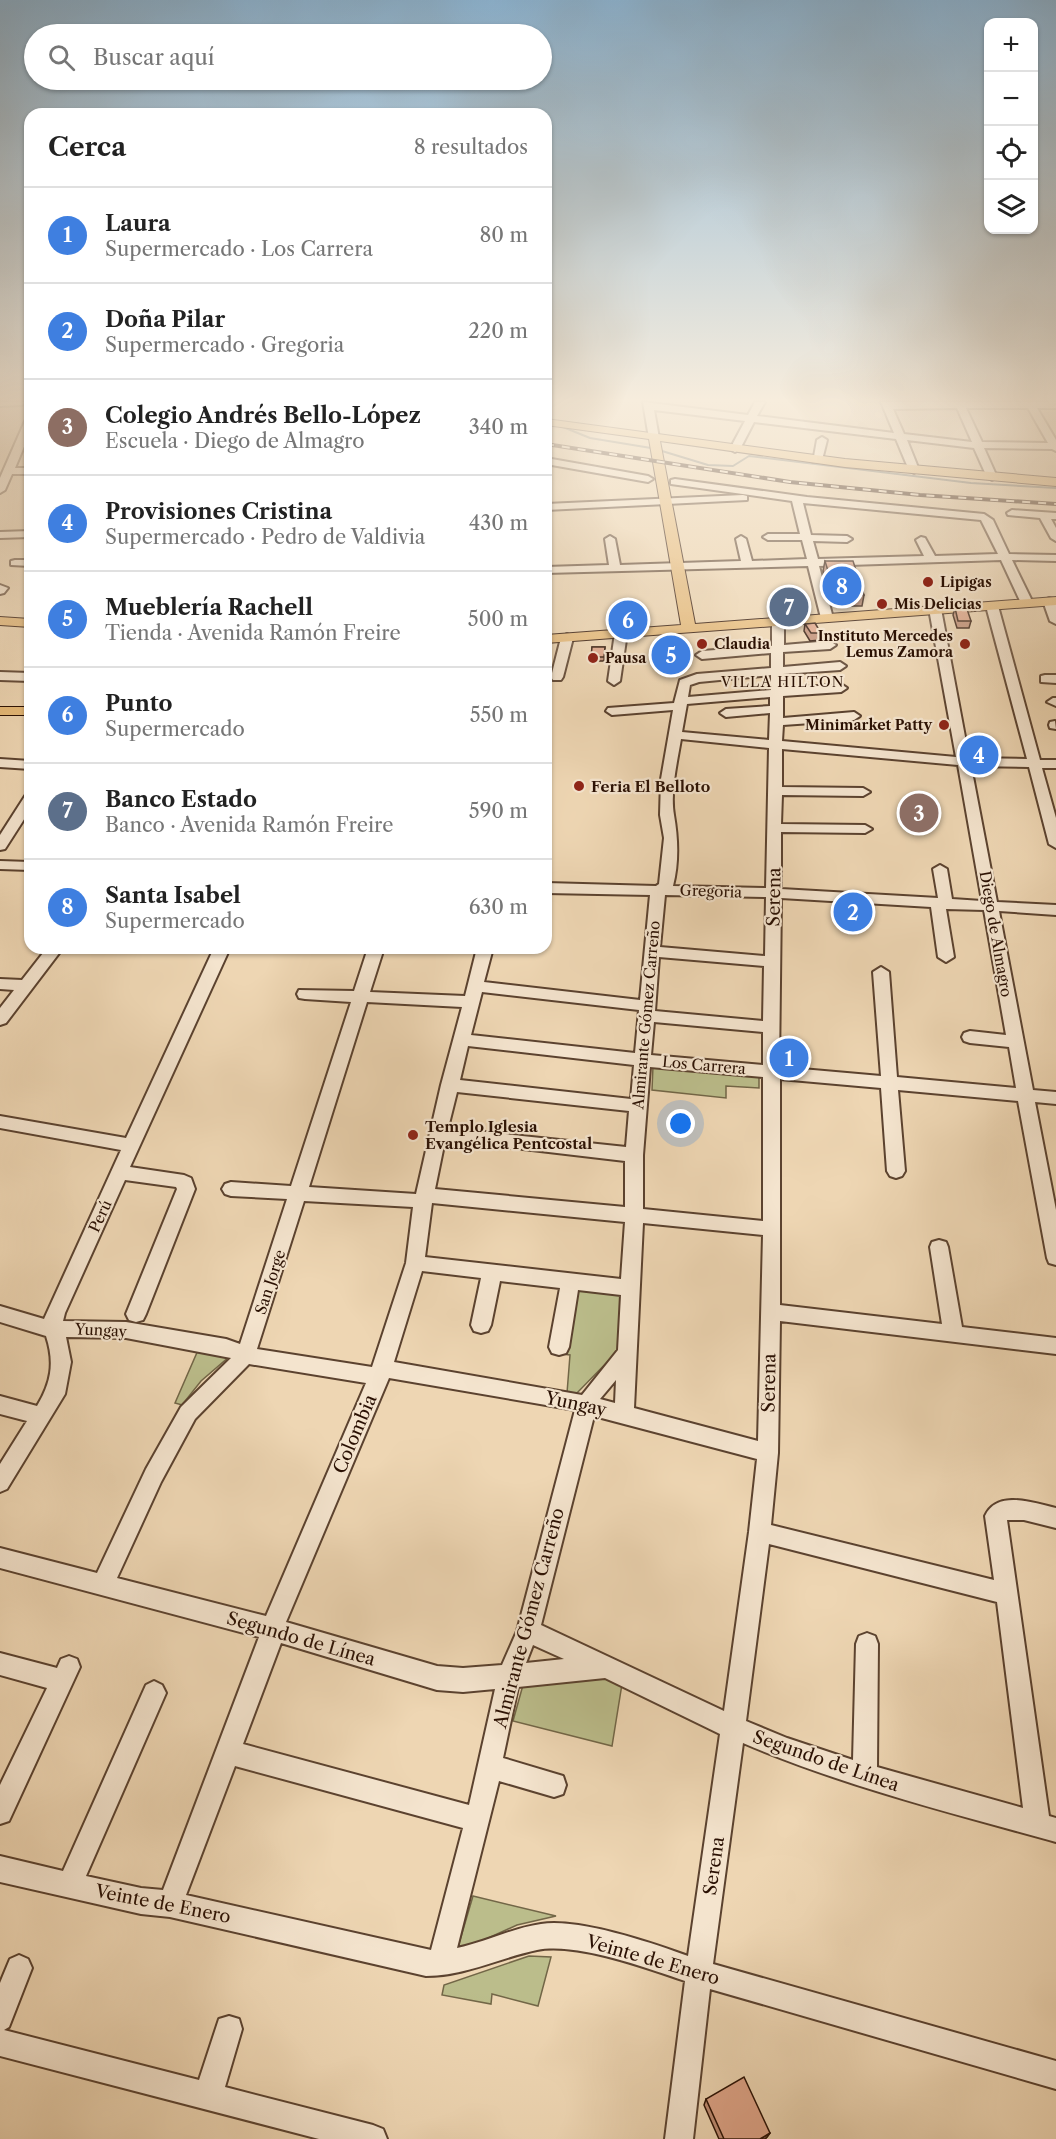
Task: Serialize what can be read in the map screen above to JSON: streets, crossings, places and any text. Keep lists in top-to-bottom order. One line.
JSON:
{"streets":{"street":["Gregoria","Serena","Diego de Almagro","Almirante Gómez Carreño","Los Carrera","Perú","San Jorge","Yungay","Colombia","Segundo de Línea","Veinte de Enero"]},"crossings":[["Gregoria","Serena"],["Gregoria","Diego de Almagro"],["Gregoria","Almirante Gómez Carreño"],["Serena","Almirante Gómez Carreño"],["Serena","Los Carrera"],["Serena","Yungay"],["Serena","Segundo de Línea"],["Serena","Veinte de Enero"],["Diego de Almagro","Los Carrera"],["Almirante Gómez Carreño","Los Carrera"],["Almirante Gómez Carreño","Yungay"],["Almirante Gómez Carreño","Segundo de Línea"],["Almirante Gómez Carreño","Veinte de Enero"],["Los Carrera","Colombia"],["Perú","Yungay"],["San Jorge","Yungay"],["San Jorge","Segundo de Línea"],["Yungay","Colombia"],["Colombia","Segundo de Línea"],["Colombia","Veinte de Enero"]],"districts":["VILLA HILTON"],"places":["Lipigas","Mis Delicias","Claudia","Instituto Mercedes Lemus Zamora","Pausa","Minimarket Patty","Feria El Belloto","Templo Iglesia Evangélica Pentcostal"],"page":{"map_buttons":["+","−"],"search":"Buscar aquí","heading":["Cerca","8 resultados"],"list":[{"mark":"1","name":"Laura","note":"Supermercado · Los Carrera","value":"80 m"},{"mark":"2","name":"Doña Pilar","note":"Supermercado · Gregoria","value":"220 m"},{"mark":"3","name":"Colegio Andrés Bello-López","note":"Escuela · Diego de Almagro","value":"340 m"},{"mark":"4","name":"Provisiones Cristina","note":"Supermercado · Pedro de Valdivia","value":"430 m"},{"mark":"5","name":"Mueblería Rachell","note":"Tienda · Avenida Ramón Freire","value":"500 m"},{"mark":"6","name":"Punto","note":"Supermercado","value":"550 m"},{"mark":"7","name":"Banco Estado","note":"Banco · Avenida Ramón Freire","value":"590 m"},{"mark":"8","name":"Santa Isabel","note":"Supermercado","value":"630 m"}],"pins":["8","7","6","5","4","3","2","1"]}}
